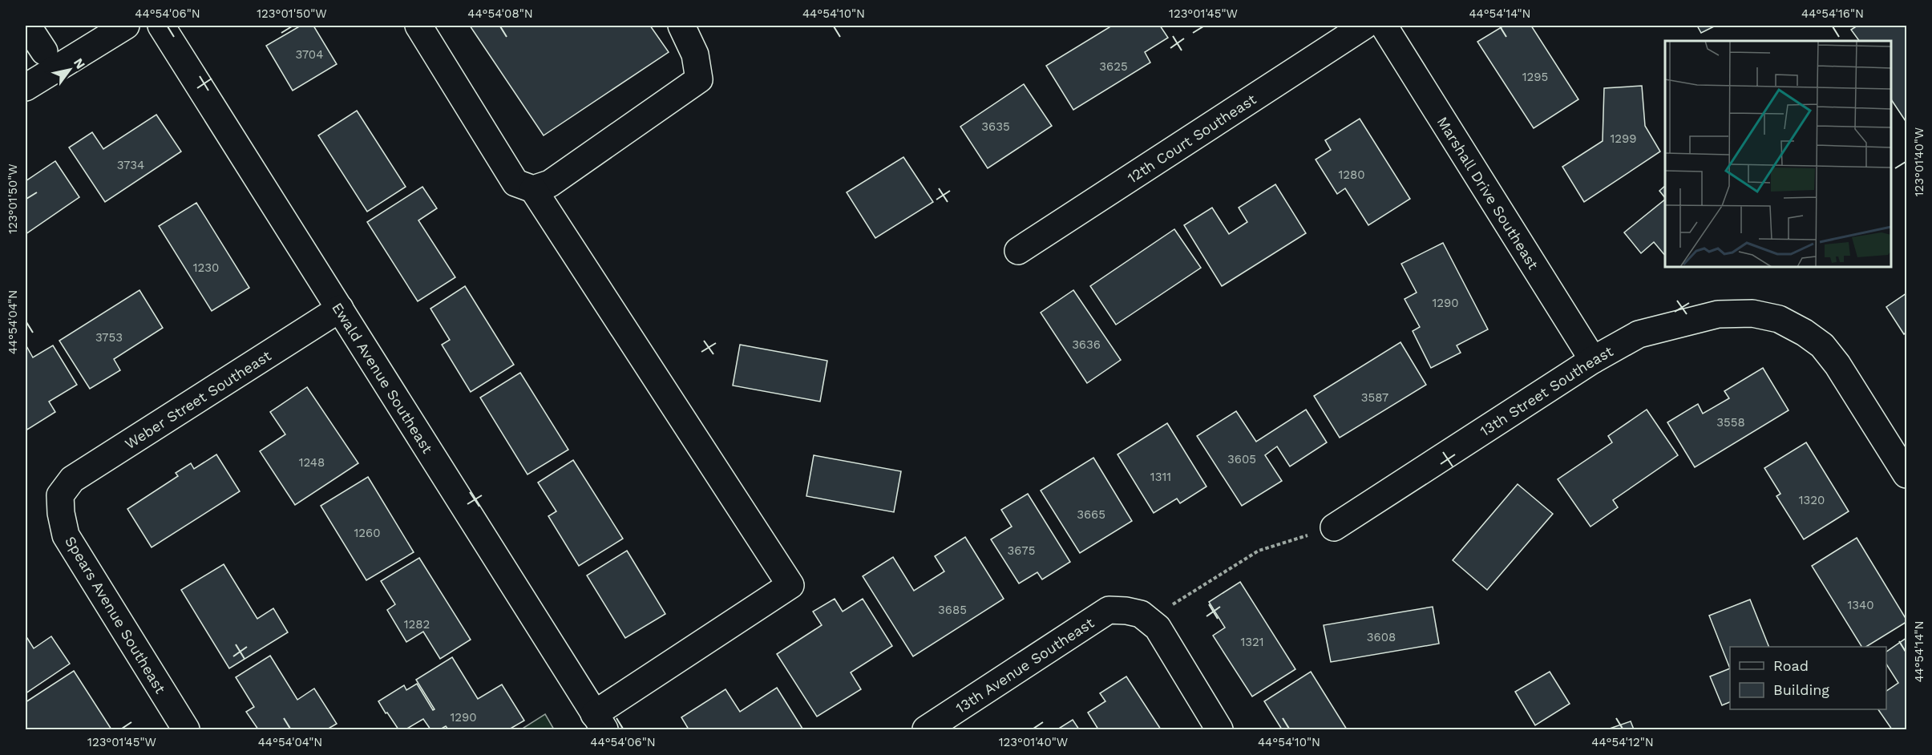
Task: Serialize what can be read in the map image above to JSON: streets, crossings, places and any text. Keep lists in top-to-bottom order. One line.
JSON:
{"streets":{"street":["12th Court Southeast","Marshall Drive Southeast","Ewald Avenue Southeast","13th Street Southeast","Weber Street Southeast","Spears Avenue Southeast","13th Avenue Southeast"]},"crossings":[["Marshall Drive Southeast","13th Street Southeast"],["Ewald Avenue Southeast","Weber Street Southeast"],["Weber Street Southeast","Spears Avenue Southeast"]],"house_numbers":["3704","3625","1295","3635","1299","3734","1280","1230","1290","3753","3636","3587","3558","3605","1248","1311","1320","3665","1260","3675","1340","3685","1282","3608","1321","1290"],"legend":["Road","Building"],"north":"top right","coordinates":["44°54'06\"N","123°01'50\"W","44°54'08\"N","44°54'10\"N","123°01'45\"W","44°54'14\"N","44°54'16\"N","123°01'40\"W","44°54'04\"N","44°54'12\"N"]}
